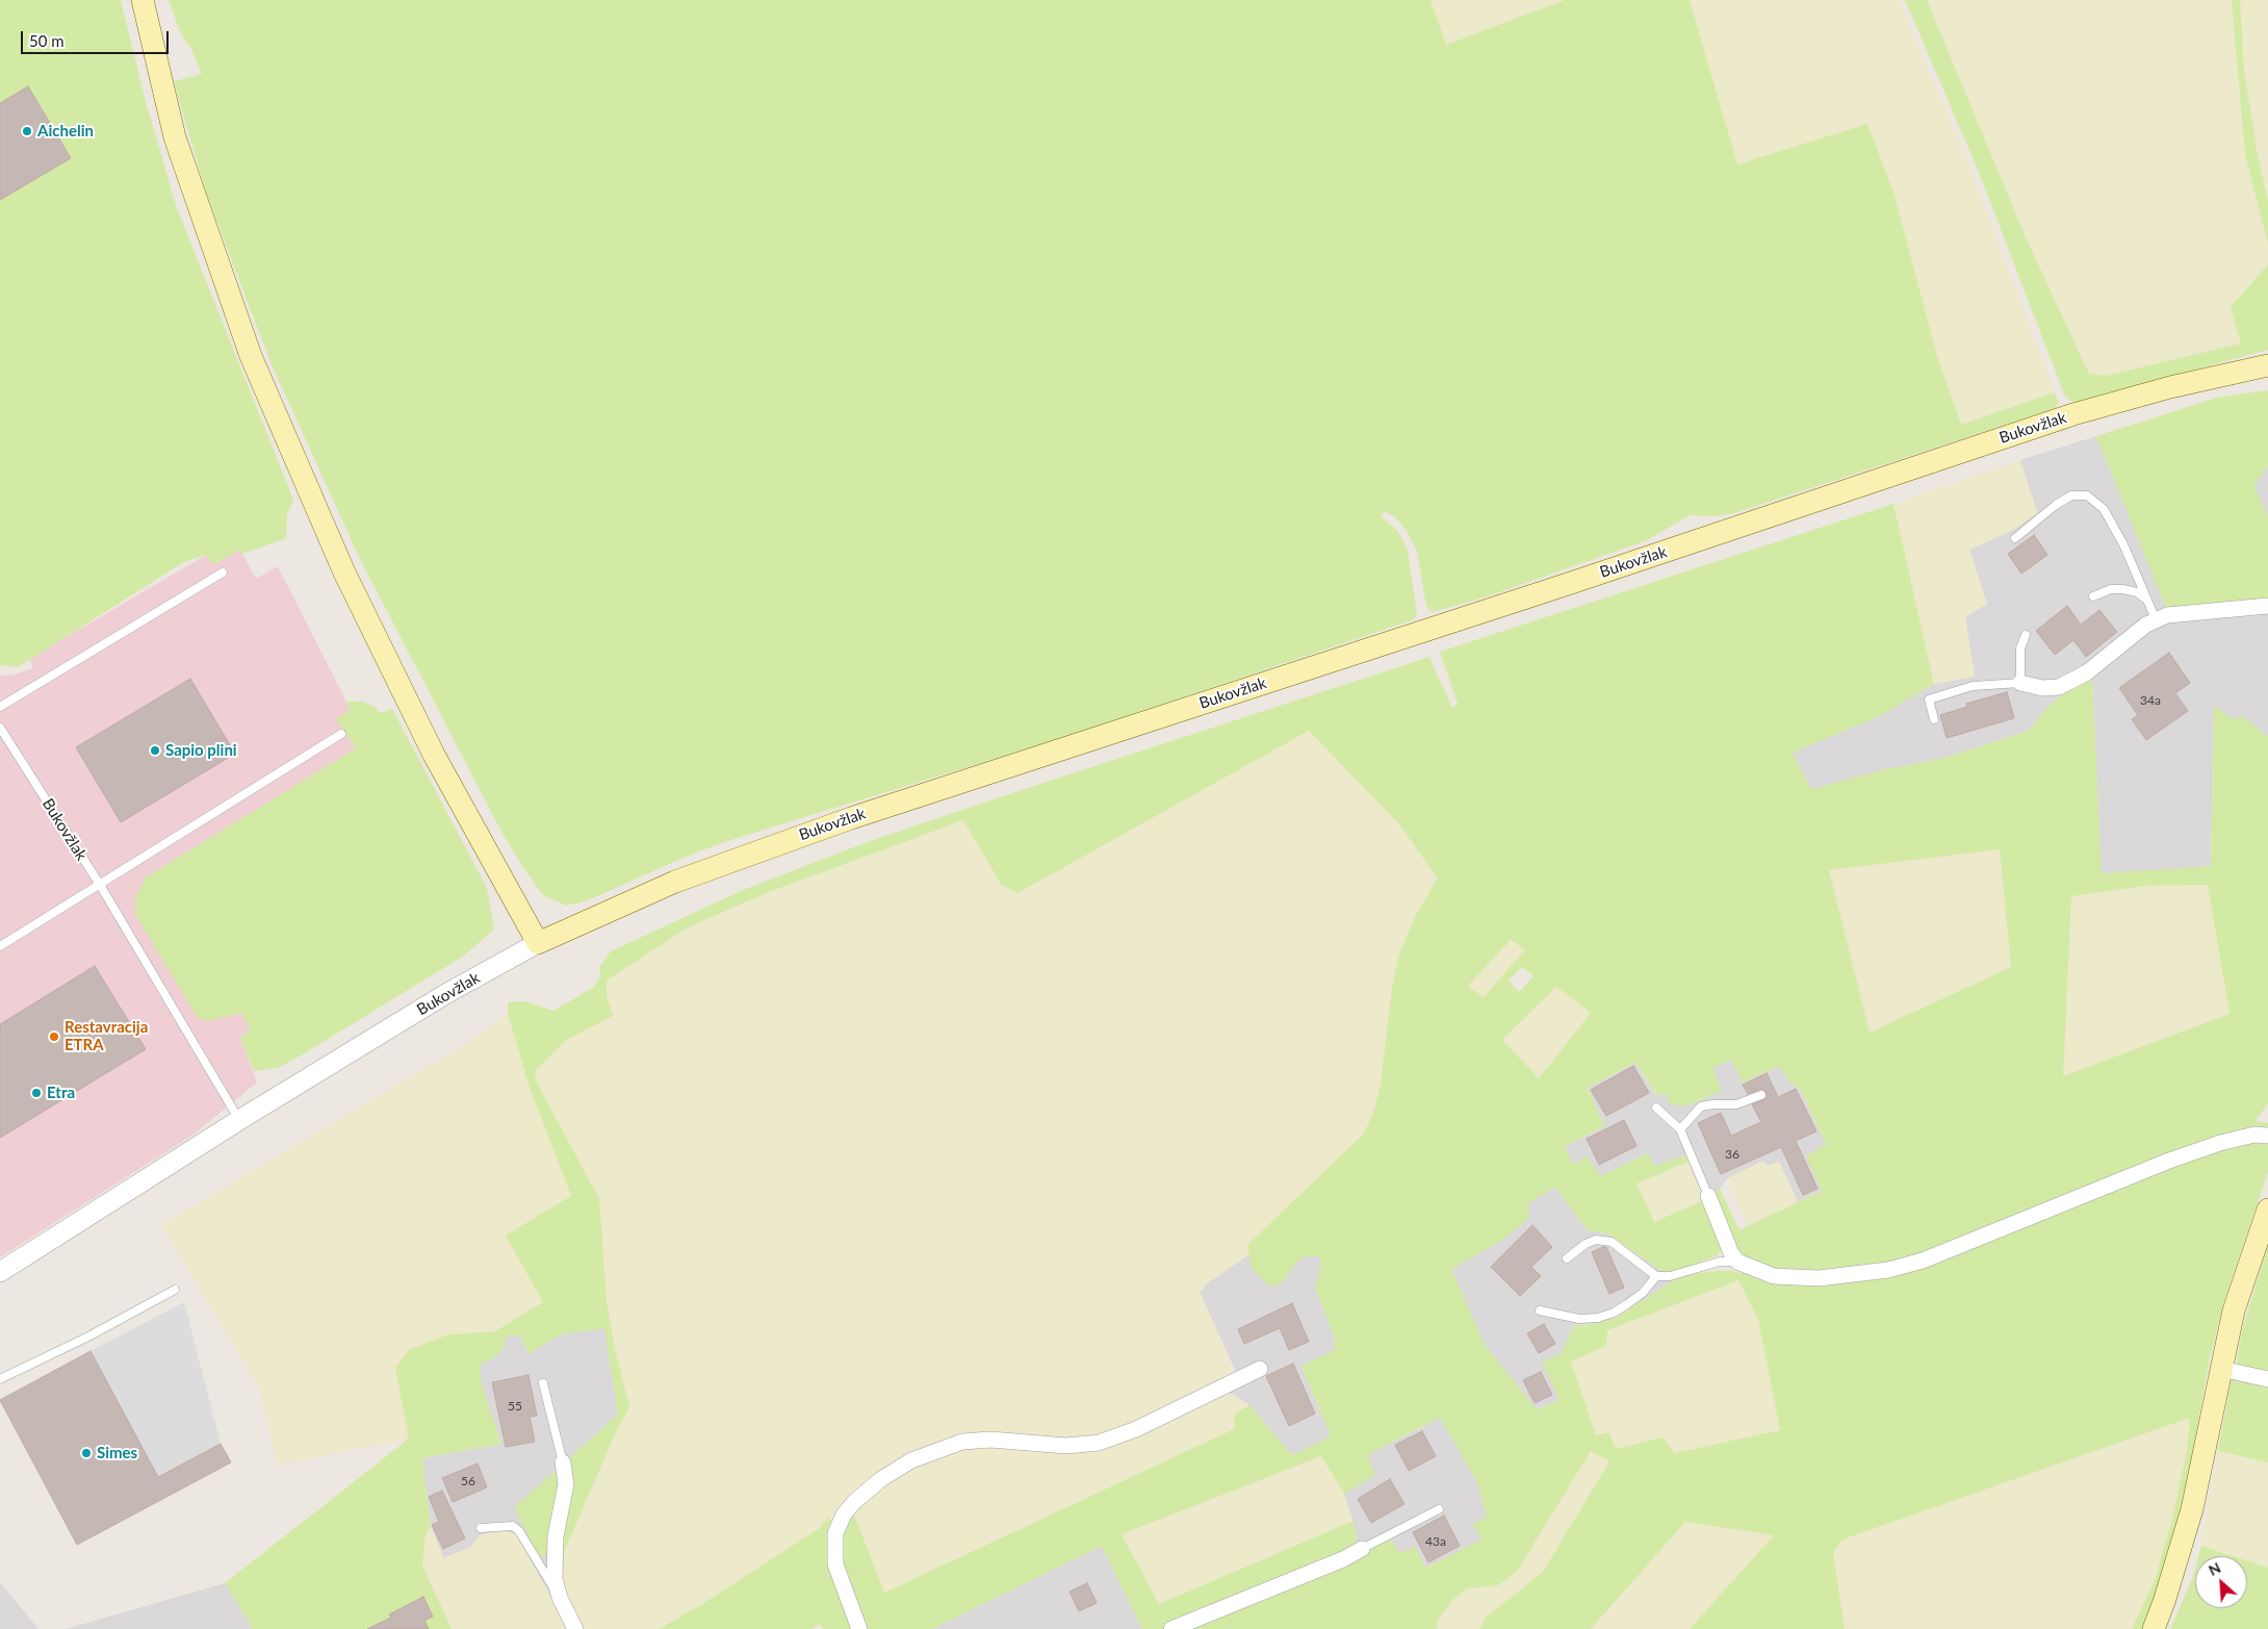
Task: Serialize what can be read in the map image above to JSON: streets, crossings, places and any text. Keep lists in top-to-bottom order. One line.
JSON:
{"streets":{"main road":["Bukovžlak"]},"places":["Aichelin","Sapio plini","Restavracija ETRA","Etra","Simes"],"house_numbers":["34a","36","55","56","43a"],"scale_bar":"50 m","north":"top left"}
